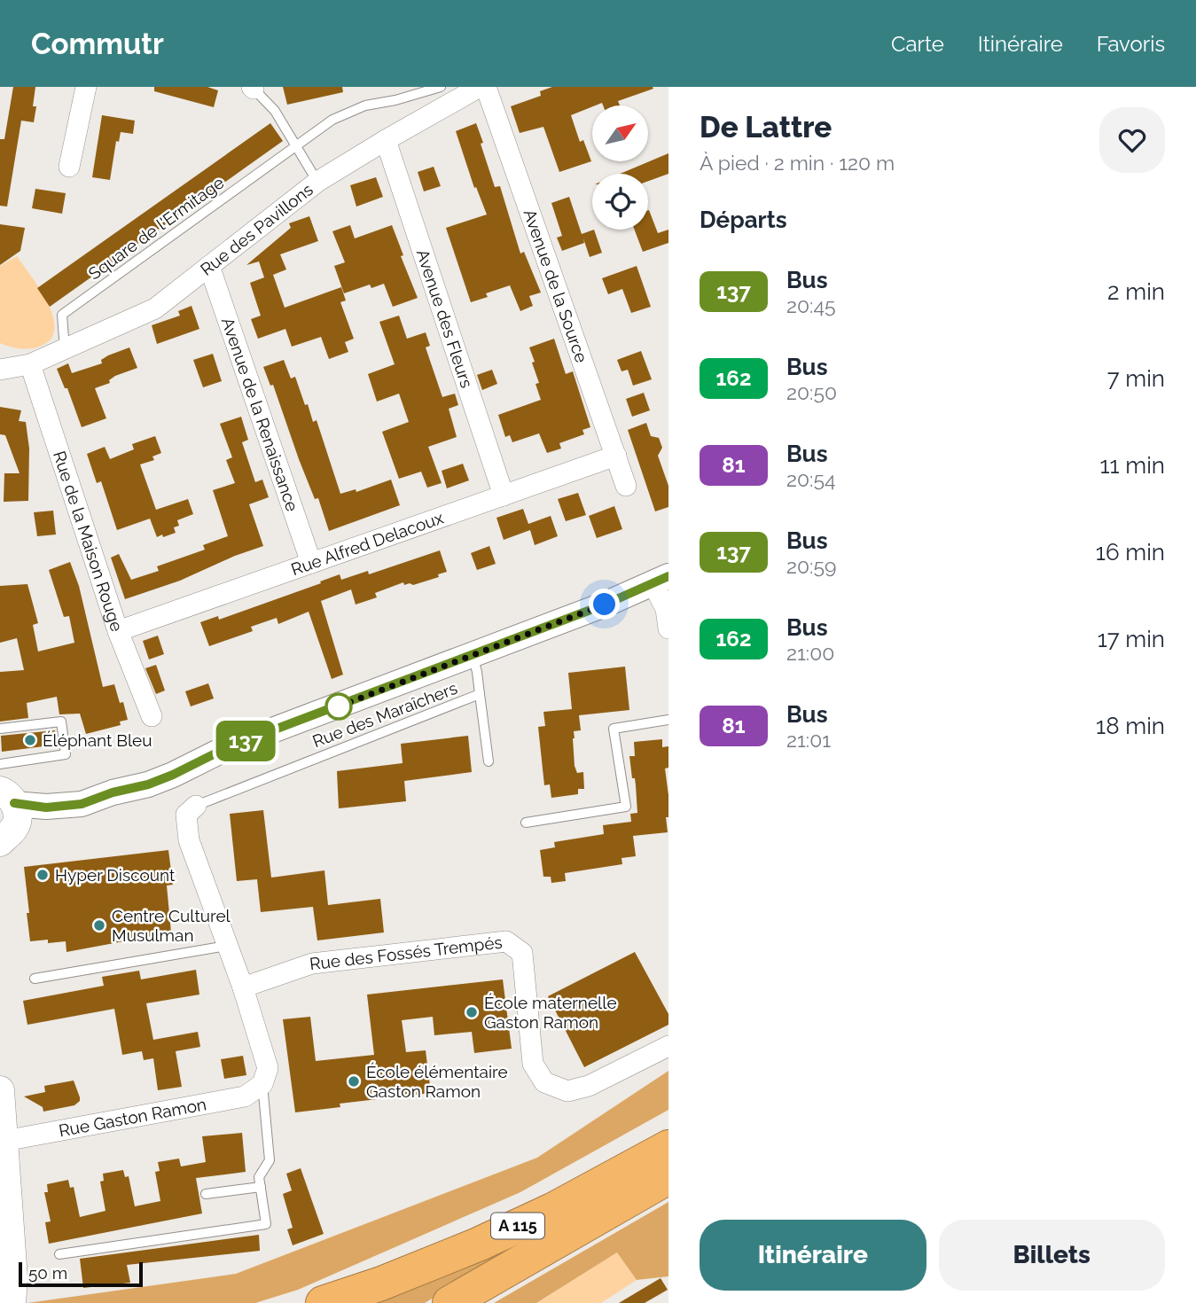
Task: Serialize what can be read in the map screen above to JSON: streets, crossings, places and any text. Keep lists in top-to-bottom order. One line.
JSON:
{"streets":{"highway":["A 115"],"street":["Rue des Pavillons","Avenue de la Source","Avenue des Fleurs","Avenue de la Renaissance","Rue de la Maison Rouge","Rue Alfred Delacoux","Rue des Fossés Trempés","Rue Gaston Ramon"],"lane":["Square de l'Ermitage","Rue des Maraîchers"]},"crossings":[["Square de l'Ermitage","Rue des Pavillons"],["Rue des Pavillons","Avenue des Fleurs"],["Rue des Pavillons","Avenue de la Renaissance"],["Rue des Pavillons","Rue de la Maison Rouge"],["Avenue de la Source","Rue Alfred Delacoux"],["Avenue des Fleurs","Rue Alfred Delacoux"],["Avenue de la Renaissance","Rue Alfred Delacoux"],["Rue de la Maison Rouge","Rue Alfred Delacoux"]],"places":["Éléphant Bleu","Hyper Discount","Centre Culturel Musulman","École maternelle Gaston Ramon","École élémentaire Gaston Ramon"],"lines":["bus line 137"],"scale_bar":"50 m","north":"top right","page":{"header":"Commutr","nav":["Carte","Itinéraire","Favoris"],"on_map":"137","heading":[["De Lattre","À pied · 2 min · 120 m"],"Départs"],"list":[{"mark":"137","name":"Bus","note":"20:45","value":"2 min"},{"mark":"162","name":"Bus","note":"20:50","value":"7 min"},{"mark":"81","name":"Bus","note":"20:54","value":"11 min"},{"mark":"137","name":"Bus","note":"20:59","value":"16 min"},{"mark":"162","name":"Bus","note":"21:00","value":"17 min"},{"mark":"81","name":"Bus","note":"21:01","value":"18 min"}],"buttons":["Itinéraire","Billets"],"scale":"50 m"}}
